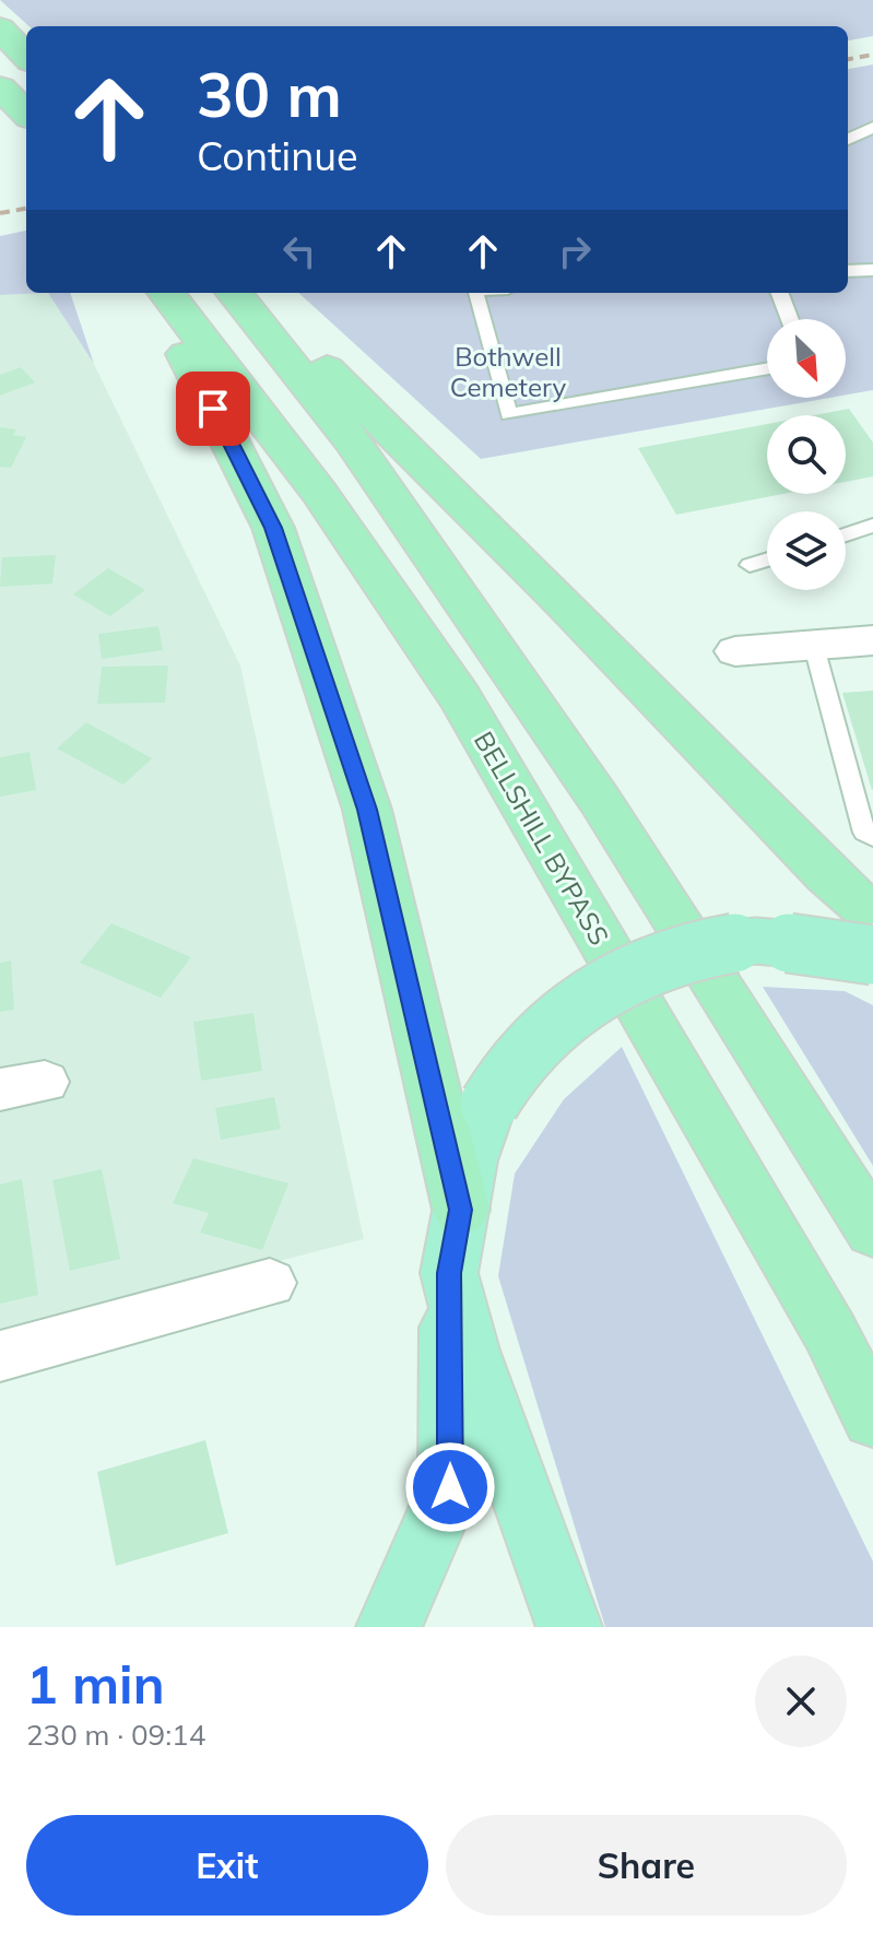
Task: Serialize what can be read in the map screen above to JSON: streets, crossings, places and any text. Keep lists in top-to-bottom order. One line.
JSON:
{"streets":{"highway":["BELLSHILL BYPASS"]},"parks":["Bothwell Cemetery"],"north":"bottom right","page":{"turn":["30 m","Continue"],"heading":["1 min","230 m · 09:14"],"buttons":["Exit","Share"]}}
